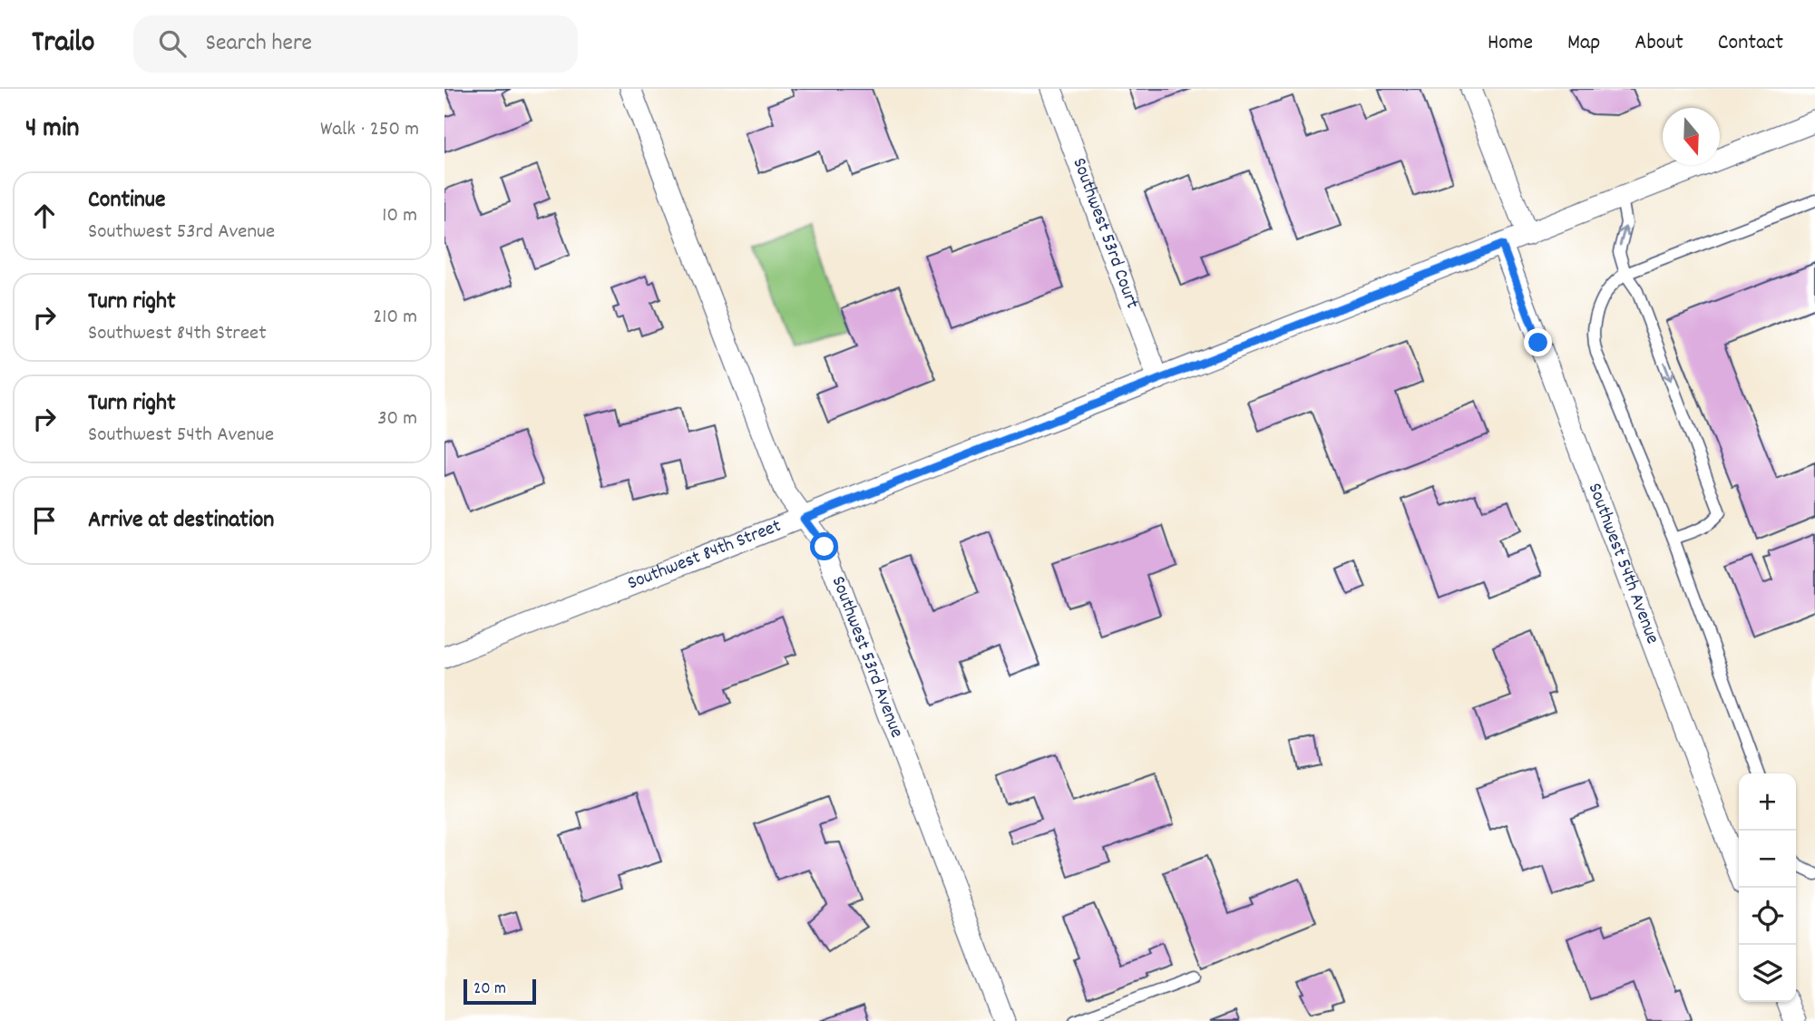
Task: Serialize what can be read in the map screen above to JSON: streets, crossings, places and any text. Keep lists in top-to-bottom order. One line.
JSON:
{"streets":{"street":["Southwest 53rd Court","Southwest 84th Street","Southwest 54th Avenue","Southwest 53rd Avenue"]},"crossings":[["Southwest 53rd Court","Southwest 84th Street"],["Southwest 84th Street","Southwest 54th Avenue"],["Southwest 84th Street","Southwest 53rd Avenue"]],"scale_bar":"20 m","north":"bottom","page":{"header":"Trailo","search":"Search here","nav":["Home","Map","About","Contact"],"heading":["4 min","Walk · 250 m"],"list":[["Continue","Southwest 53rd Avenue","10 m"],["Turn right","Southwest 84th Street","210 m"],["Turn right","Southwest 54th Avenue","30 m"],"Arrive at destination"],"map_buttons":["+","−"],"scale":"20 m"}}
